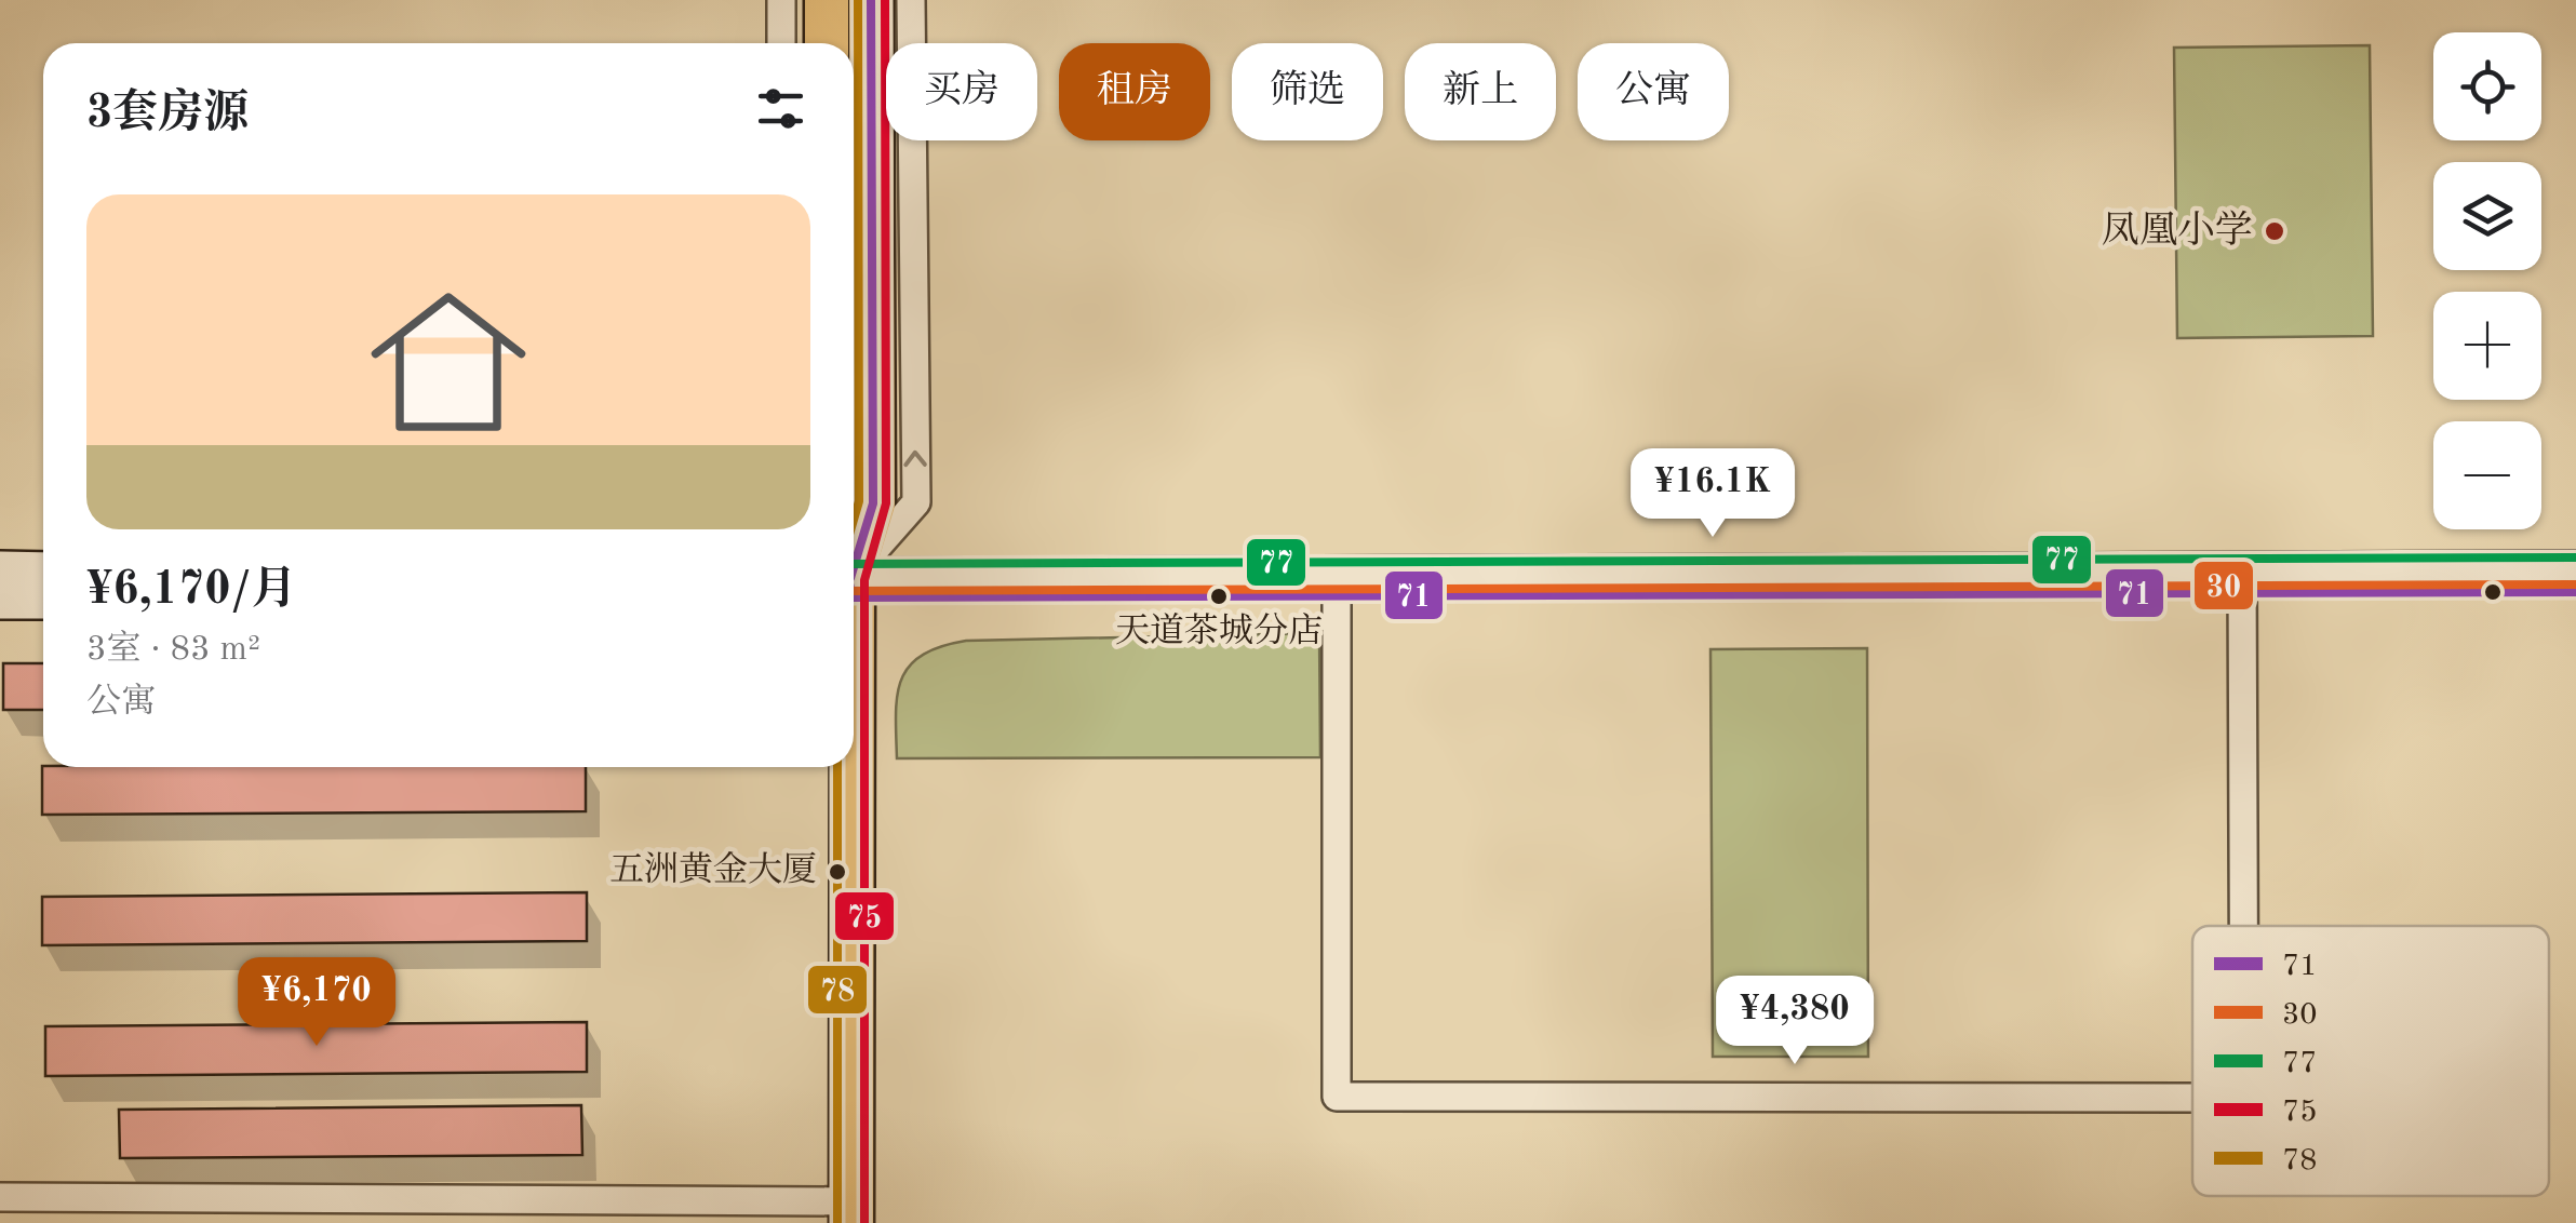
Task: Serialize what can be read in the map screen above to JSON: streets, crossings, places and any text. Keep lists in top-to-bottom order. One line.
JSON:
{"places":["凤凰小学","天道茶城分店","五洲黄金大厦"],"lines":["transit line 71","transit line 75","transit line 78","transit line 77","transit line 30"],"legend":["71","30","77","75","78"],"page":{"map_buttons":["+","−"],"chip":["买房","租房","筛选","新上","公寓"],"heading":"3套房源","list":[{"name":"¥6,170/月","note":"3室 · 83 m² · 公寓"}],"price":["¥16.1K","¥6,170","¥4,380"]}}
